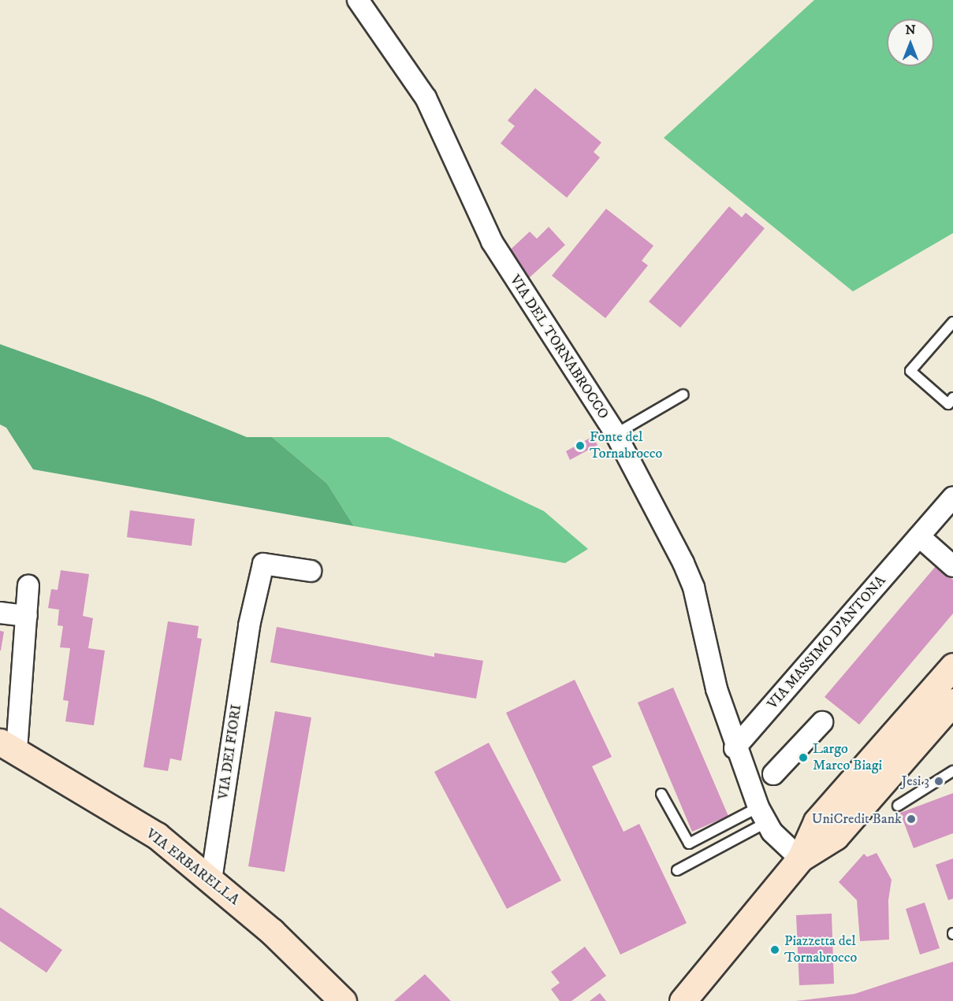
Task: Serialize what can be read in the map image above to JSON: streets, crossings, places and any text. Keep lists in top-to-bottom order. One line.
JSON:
{"streets":{"main road":["VIA ERBARELLA"],"street":["VIA DEL TORNABROCCO","VIA MASSIMO D'ANTONA","VIA DEI FIORI"]},"crossings":[["VIA DEL TORNABROCCO","VIA MASSIMO D'ANTONA"],["VIA DEI FIORI","VIA ERBARELLA"]],"places":["Fonte del Tornabrocco","Largo Marco Biagi","Jesi 3","UniCredit Bank","Piazzetta del Tornabrocco"],"north":"top"}
